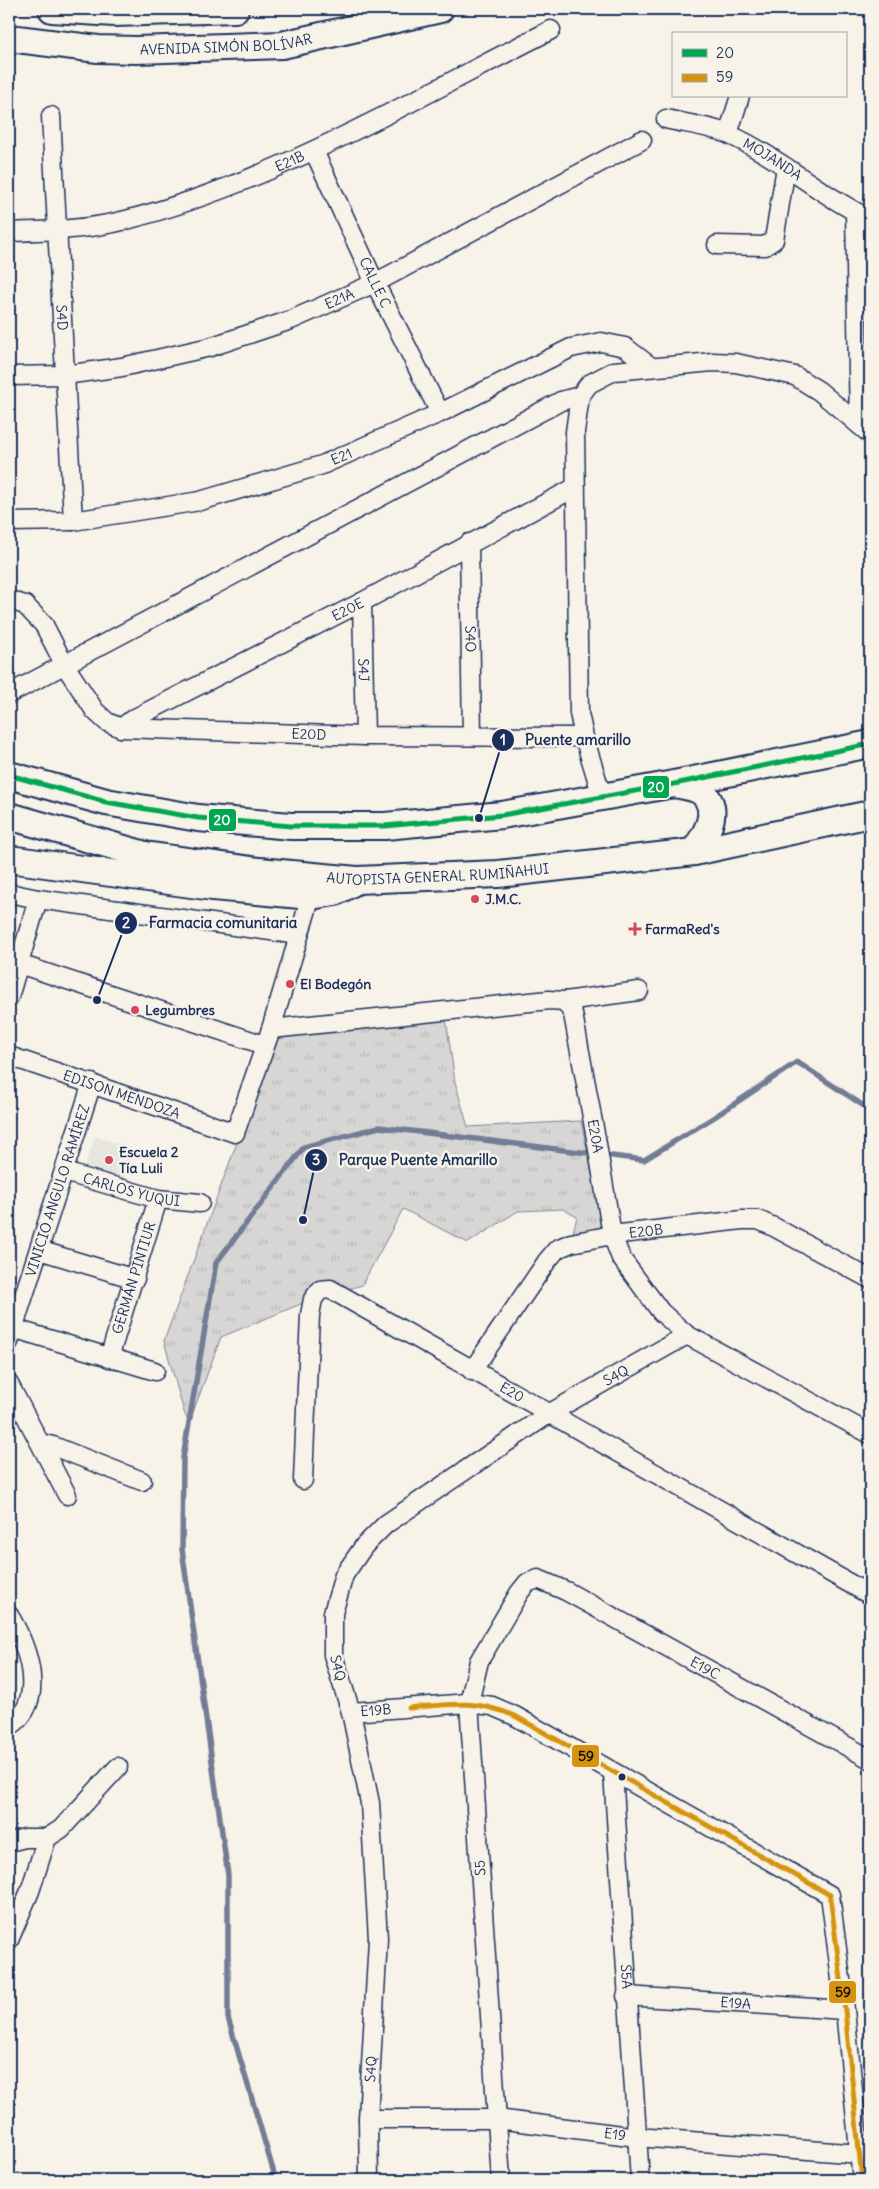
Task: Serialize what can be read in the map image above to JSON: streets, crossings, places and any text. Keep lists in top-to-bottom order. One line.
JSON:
{"streets":{"highway":["AVENIDA SIMÓN BOLÍVAR","AUTOPISTA GENERAL RUMIÑAHUI"],"street":["MOJANDA","E21B","CALLE C","E21A","S4D","E21","E20E","S4O","S4J","E20D","EDISON MENDOZA","E20A","CARLOS YUQUI","VINICIO ANGULO RAMÍREZ","E20B","GERMÁN PINTIUR","S4Q","E20","E19C","E19B","S5","S5A","E19A","E19"]},"crossings":[["E21B","CALLE C"],["E21B","S4D"],["CALLE C","E21A"],["CALLE C","E21"],["E21A","S4D"],["S4D","E21"],["E20E","S4O"],["E20E","S4J"],["E20E","E20D"],["S4O","E20D"],["S4J","E20D"],["EDISON MENDOZA","VINICIO ANGULO RAMÍREZ"],["E20A","E20B"],["E20A","S4Q"],["CARLOS YUQUI","VINICIO ANGULO RAMÍREZ"],["CARLOS YUQUI","GERMÁN PINTIUR"],["E20B","E20"],["S4Q","E20"],["S4Q","E19B"],["S4Q","E19"],["E19C","S5"],["E19B","S5"],["E19B","S5A"],["E19B","E19A"],["S5","E19"],["S5A","E19A"],["S5A","E19"]],"places":{"other":["Puente amarillo","J.M.C.","El Bodegón","Farmacia comunitaria","Legumbres","Escuela 2 Tía Luli","Parque Puente Amarillo"],"health":["FarmaRed's"]},"lines":["transit line 20","transit line 59"],"legend":["20","59"]}
